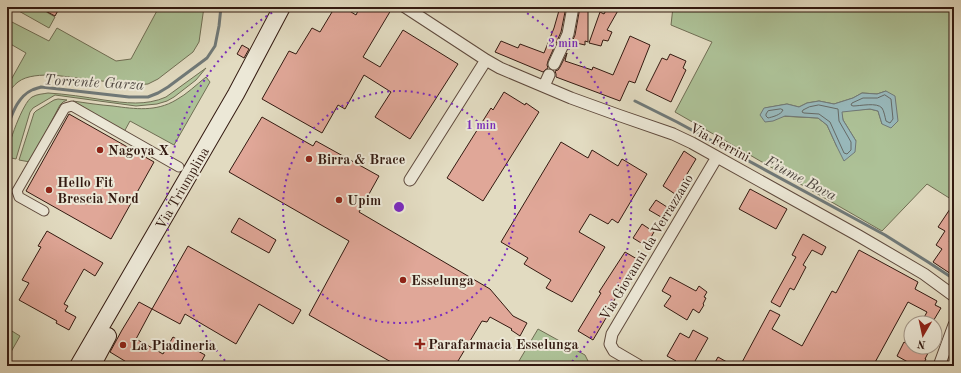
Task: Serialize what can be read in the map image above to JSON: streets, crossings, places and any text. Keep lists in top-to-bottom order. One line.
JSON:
{"streets":{"main road":["Via Triumplina"],"street":["Via Ferrini","Via Giovanni da Verrazzano"]},"crossings":[["Via Ferrini","Via Giovanni da Verrazzano"]],"water":["Torrente Garza","Fiume Bova"],"places":{"other":["Nagoya X","Birra & Brace","Hello Fit Brescia Nord","Upim","Esselunga","La Piadineria"],"health":["Parafarmacia Esselunga"]},"north":"bottom","rings":["2 min","1 min"]}
